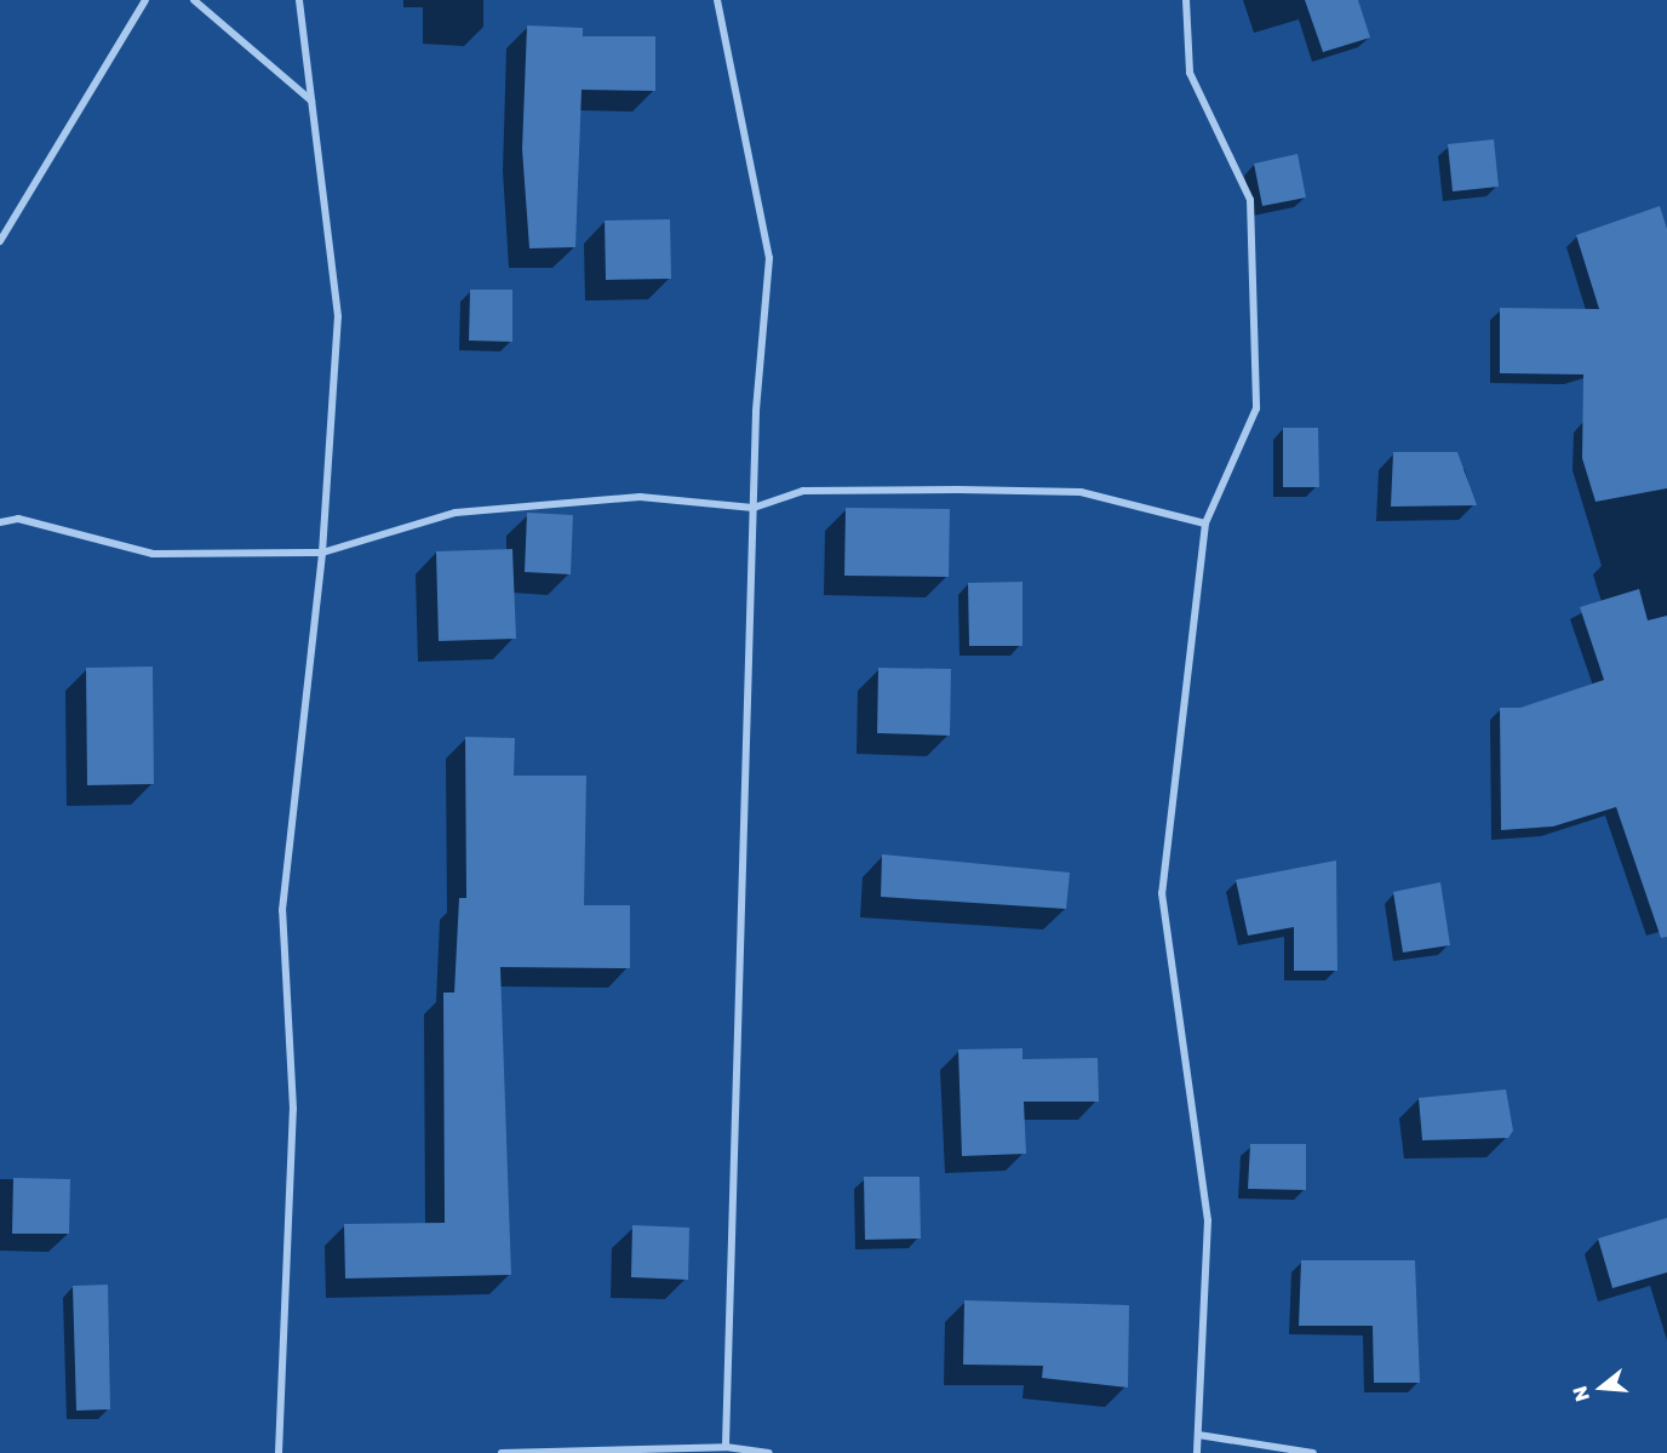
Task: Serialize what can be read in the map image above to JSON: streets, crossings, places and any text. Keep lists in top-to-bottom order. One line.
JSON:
{"north":"left"}
